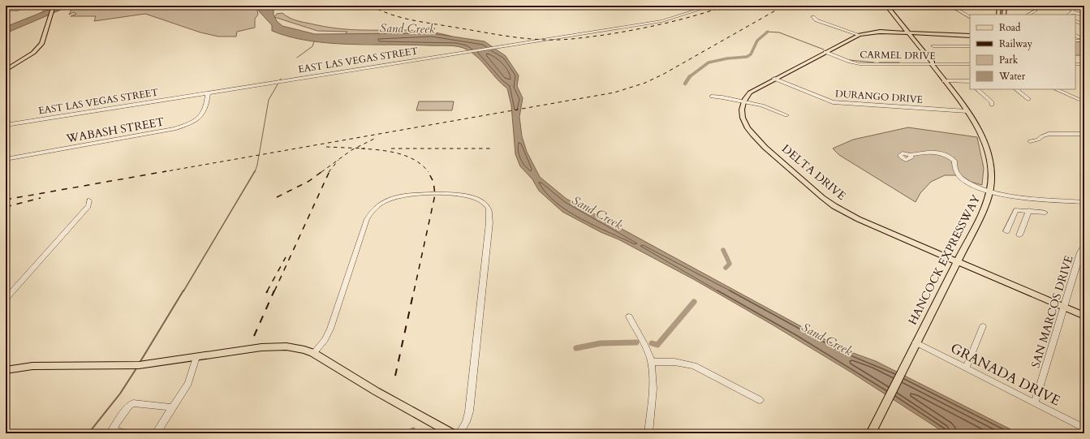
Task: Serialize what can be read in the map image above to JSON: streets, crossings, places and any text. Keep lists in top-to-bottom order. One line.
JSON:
{"streets":{"main road":["DELTA DRIVE","HANCOCK EXPRESSWAY"],"street":["CARMEL DRIVE","EAST LAS VEGAS STREET","DURANGO DRIVE","WABASH STREET","SAN MARCOS DRIVE","GRANADA DRIVE"]},"crossings":[["CARMEL DRIVE","HANCOCK EXPRESSWAY"],["EAST LAS VEGAS STREET","WABASH STREET"],["DURANGO DRIVE","HANCOCK EXPRESSWAY"],["DELTA DRIVE","HANCOCK EXPRESSWAY"],["DELTA DRIVE","SAN MARCOS DRIVE"],["HANCOCK EXPRESSWAY","GRANADA DRIVE"],["SAN MARCOS DRIVE","GRANADA DRIVE"]],"water":["Sand Creek"],"legend":["Road","Railway","Park","Water"]}
